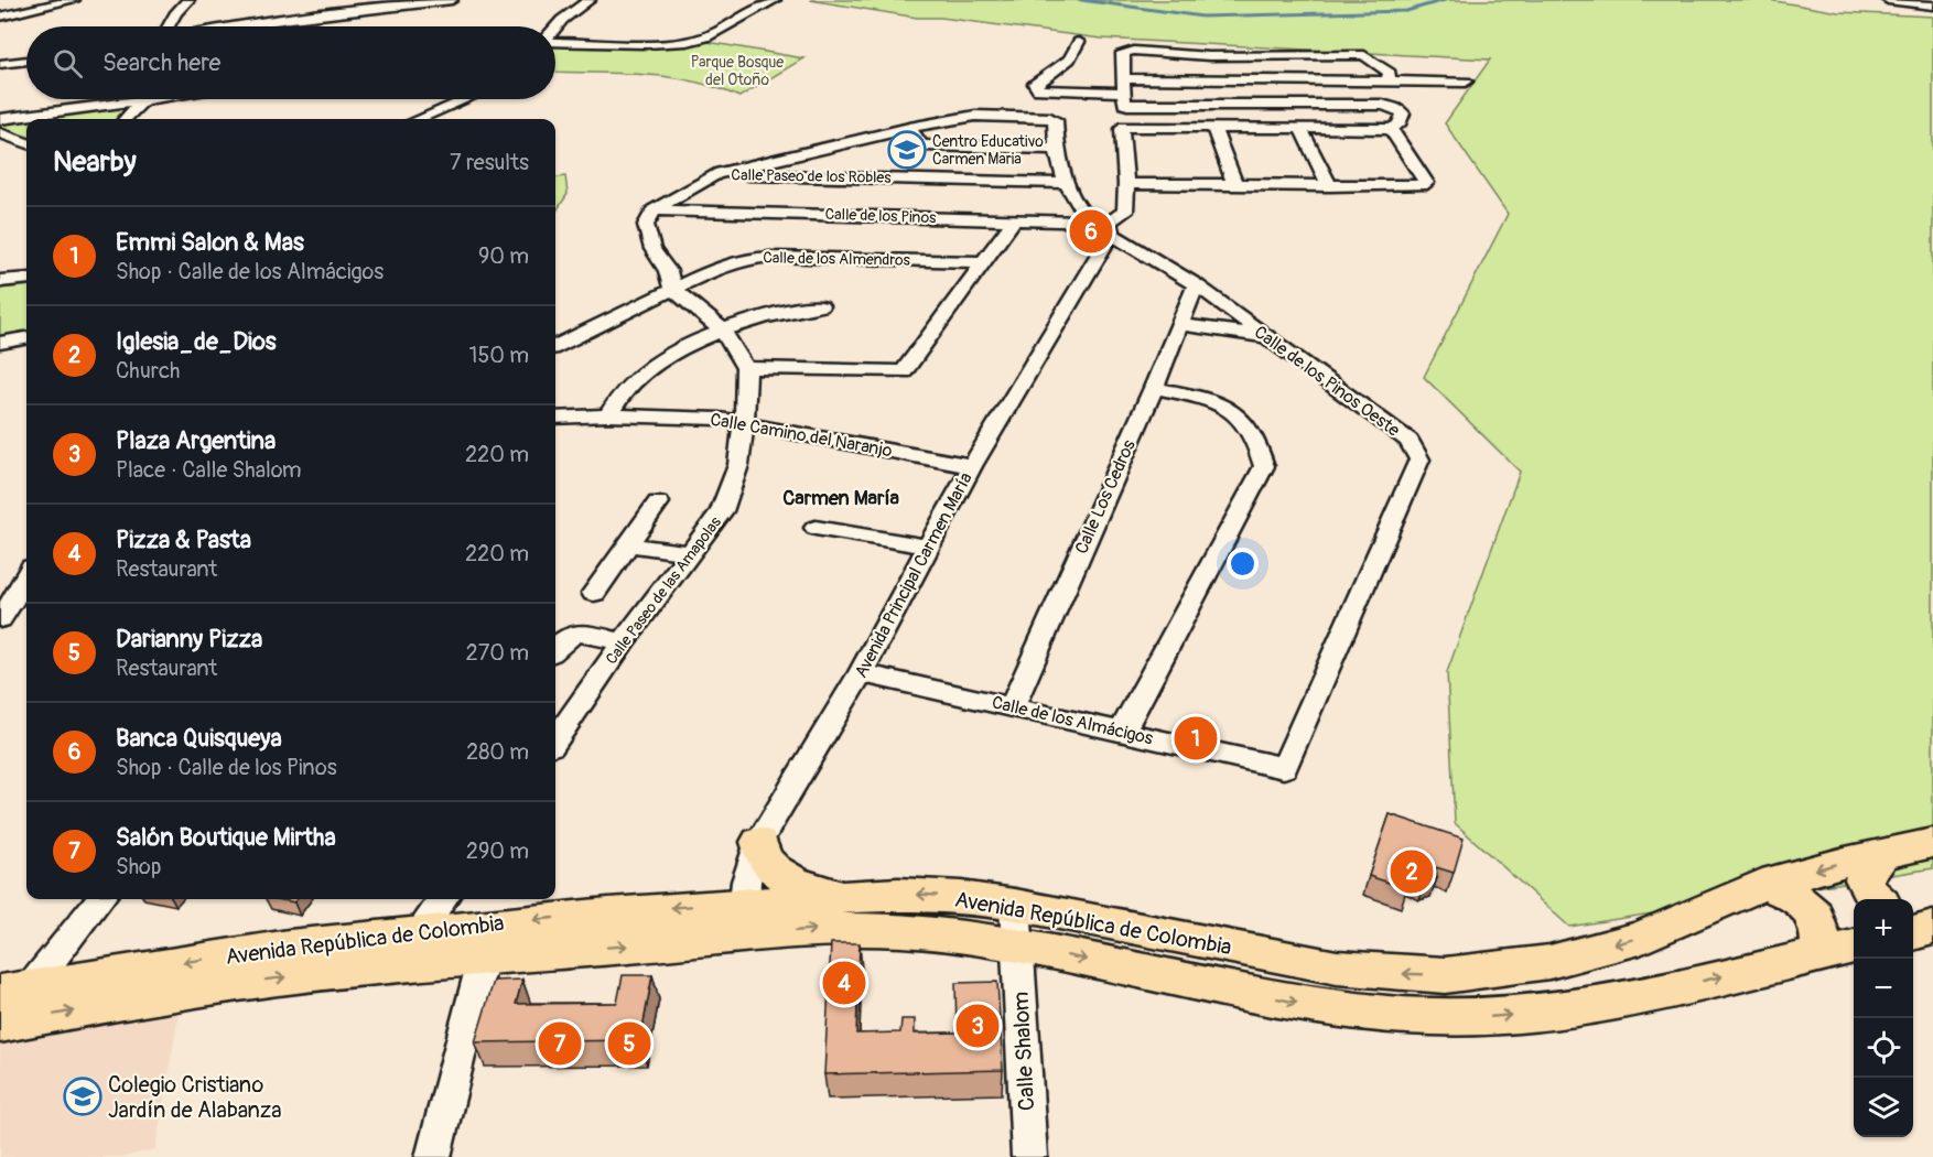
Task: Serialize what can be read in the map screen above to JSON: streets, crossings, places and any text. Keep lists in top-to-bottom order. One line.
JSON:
{"streets":{"main road":["Avenida República de Colombia"],"street":["Calle Paseo de los Robles","Calle de los Pinos","Calle de los Almendros","Calle de los Pinos Oeste","Calle Camino del Naranjo","Calle Los Cedros","Avenida Principal Carmen María","Calle Paseo de las Amapolas","Calle de los Almácigos","Calle Shalom"]},"crossings":[["Calle de los Pinos","Calle de los Pinos Oeste"],["Calle de los Pinos","Avenida Principal Carmen María"],["Calle de los Pinos Oeste","Calle Los Cedros"],["Calle de los Pinos Oeste","Avenida Principal Carmen María"],["Calle de los Pinos Oeste","Calle de los Almácigos"],["Calle Camino del Naranjo","Avenida Principal Carmen María"],["Calle Camino del Naranjo","Calle Paseo de las Amapolas"],["Calle Los Cedros","Calle de los Almácigos"],["Avenida Principal Carmen María","Calle de los Almácigos"],["Avenida Principal Carmen María","Avenida República de Colombia"],["Avenida República de Colombia","Calle Shalom"]],"districts":["Carmen María"],"parks":["Parque Bosque del Otoño"],"places":{"school or university":["Centro Educativo Carmen Maria","Colegio Cristiano Jardín de Alabanza"]},"page":{"search":"Search here","heading":["Nearby","7 results"],"list":[{"mark":"1","name":"Emmi Salon & Mas","note":"Shop · Calle de los Almácigos","value":"90 m"},{"mark":"2","name":"Iglesia_de_Dios","note":"Church","value":"150 m"},{"mark":"3","name":"Plaza Argentina","note":"Place · Calle Shalom","value":"220 m"},{"mark":"4","name":"Pizza & Pasta","note":"Restaurant","value":"220 m"},{"mark":"5","name":"Darianny Pizza","note":"Restaurant","value":"270 m"},{"mark":"6","name":"Banca Quisqueya","note":"Shop · Calle de los Pinos","value":"280 m"},{"mark":"7","name":"Salón Boutique Mirtha","note":"Shop","value":"290 m"}],"pins":["6","1","2","4","3","5","7"],"map_buttons":["+","−"]}}
